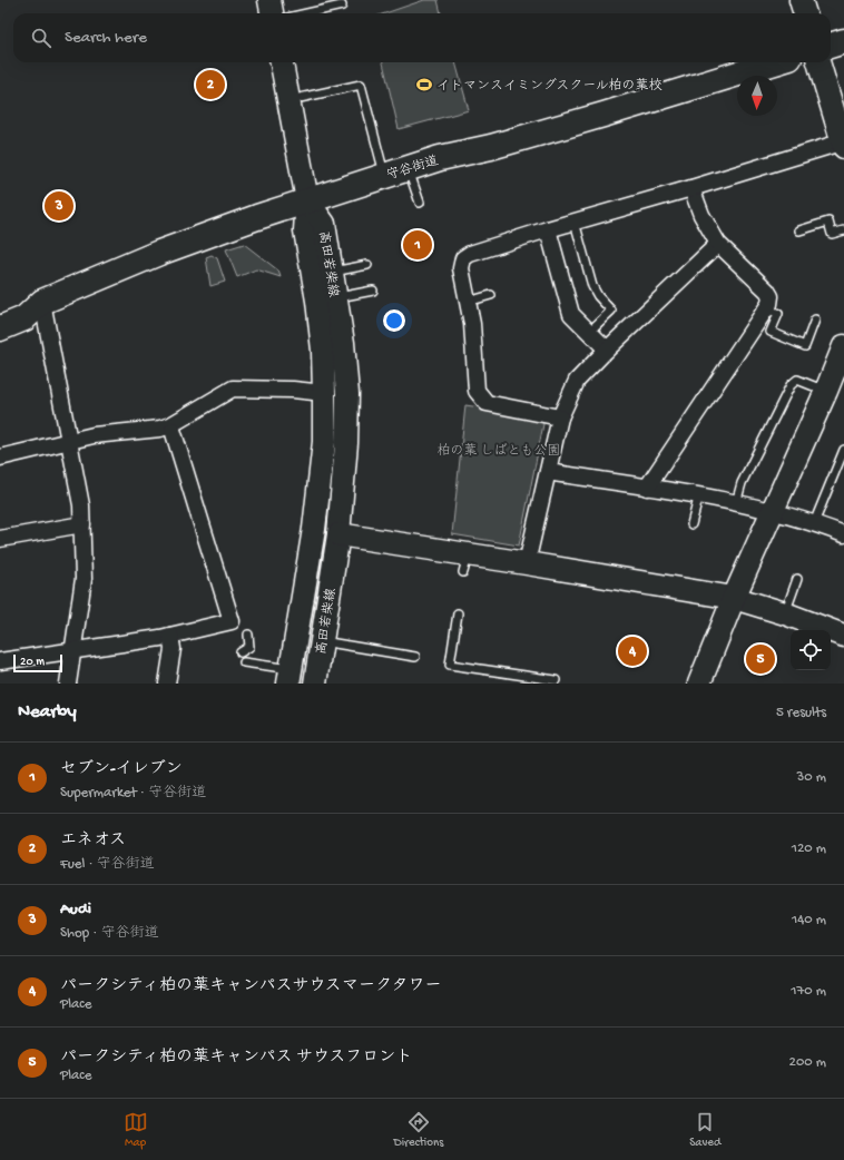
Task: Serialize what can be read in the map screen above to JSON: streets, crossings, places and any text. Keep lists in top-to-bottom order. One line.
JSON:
{"streets":{"main road":["守谷街道"],"street":["高田若柴線"]},"crossings":[["守谷街道","高田若柴線"]],"parks":["柏の葉 しばとも公園"],"places":{"sports":["イトマンスイミングスクール柏の葉校"]},"scale_bar":"20 m","north":"bottom","page":{"search":"Search here","pins":["2","3","1","4","5"],"scale":"20 m","heading":["Nearby","5 results"],"list":[{"mark":"1","name":"セブン-イレブン","note":"Supermarket · 守谷街道","value":"30 m"},{"mark":"2","name":"エネオス","note":"Fuel · 守谷街道","value":"120 m"},{"mark":"3","name":"Audi","note":"Shop · 守谷街道","value":"140 m"},{"mark":"4","name":"パークシティ柏の葉キャンパスサウスマークタワー","note":"Place","value":"170 m"},{"mark":"5","name":"パークシティ柏の葉キャンパス サウスフロント","note":"Place","value":"200 m"}],"nav":["Map","Directions","Saved"]}}
